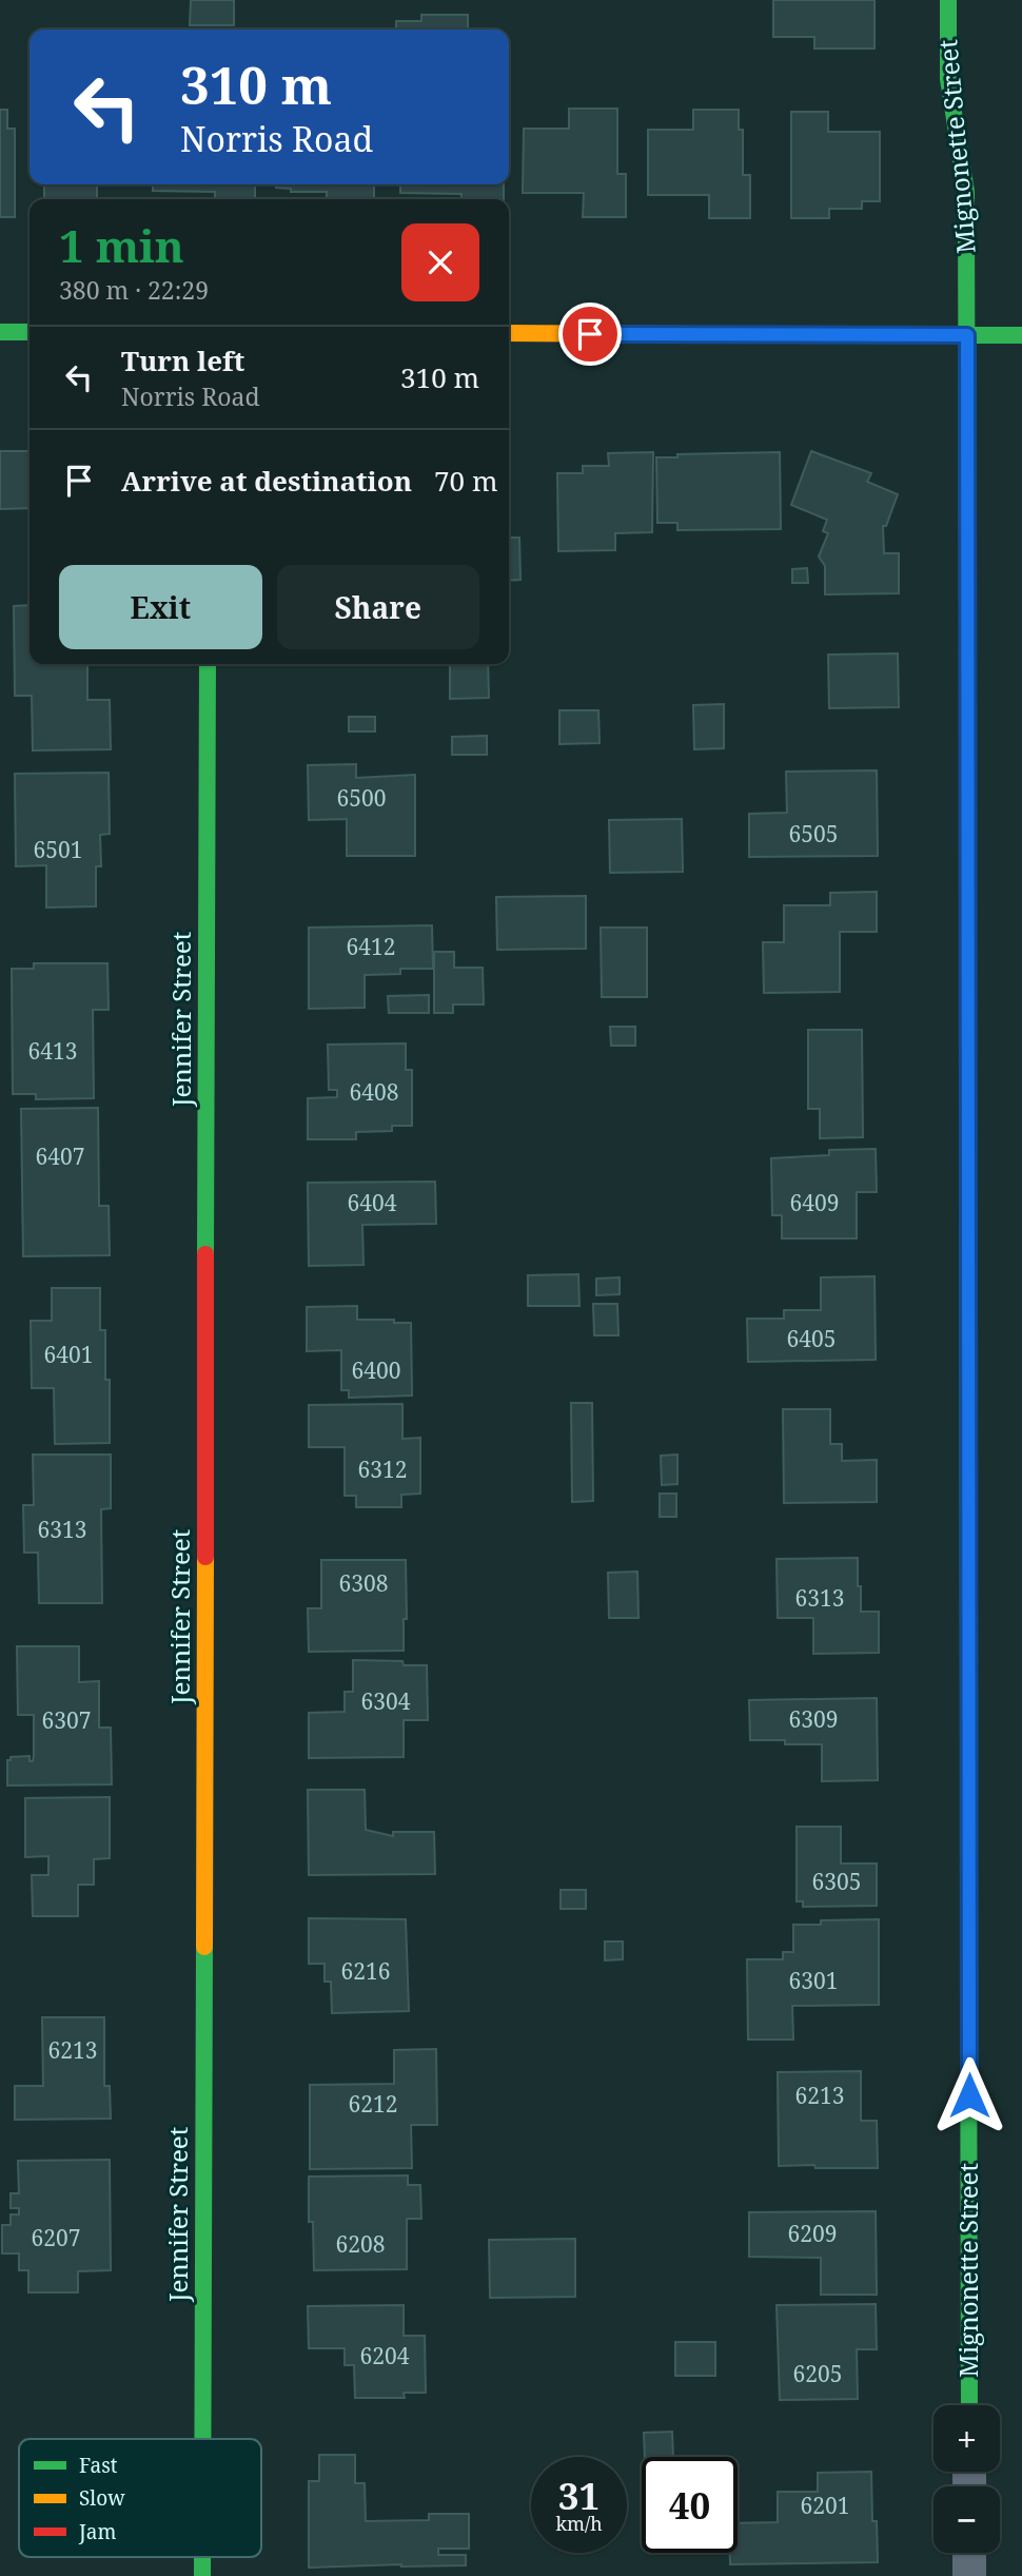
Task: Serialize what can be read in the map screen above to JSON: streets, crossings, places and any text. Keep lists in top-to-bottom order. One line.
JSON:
{"streets":{"street":["Mignonette Street","Jennifer Street"]},"house_numbers":["6500","6505","6501","6412","6413","6408","6407","6404","6409","6405","6401","6400","6312","6313","6308","6313","6304","6309","6307","6305","6216","6301","6213","6213","6212","6209","6207","6208","6204","6205","6201"],"legend":["Fast","Slow","Jam"],"page":{"turn":["310 m","Norris Road"],"heading":["1 min","380 m · 22:29"],"list":[{"name":"Turn left","note":"Norris Road","value":"310 m"},{"name":"Arrive at destination","value":"70 m"}],"buttons":["Exit","Share"],"map_buttons":["+","−"],"speed":"31 km/h","limit":"40"}}
